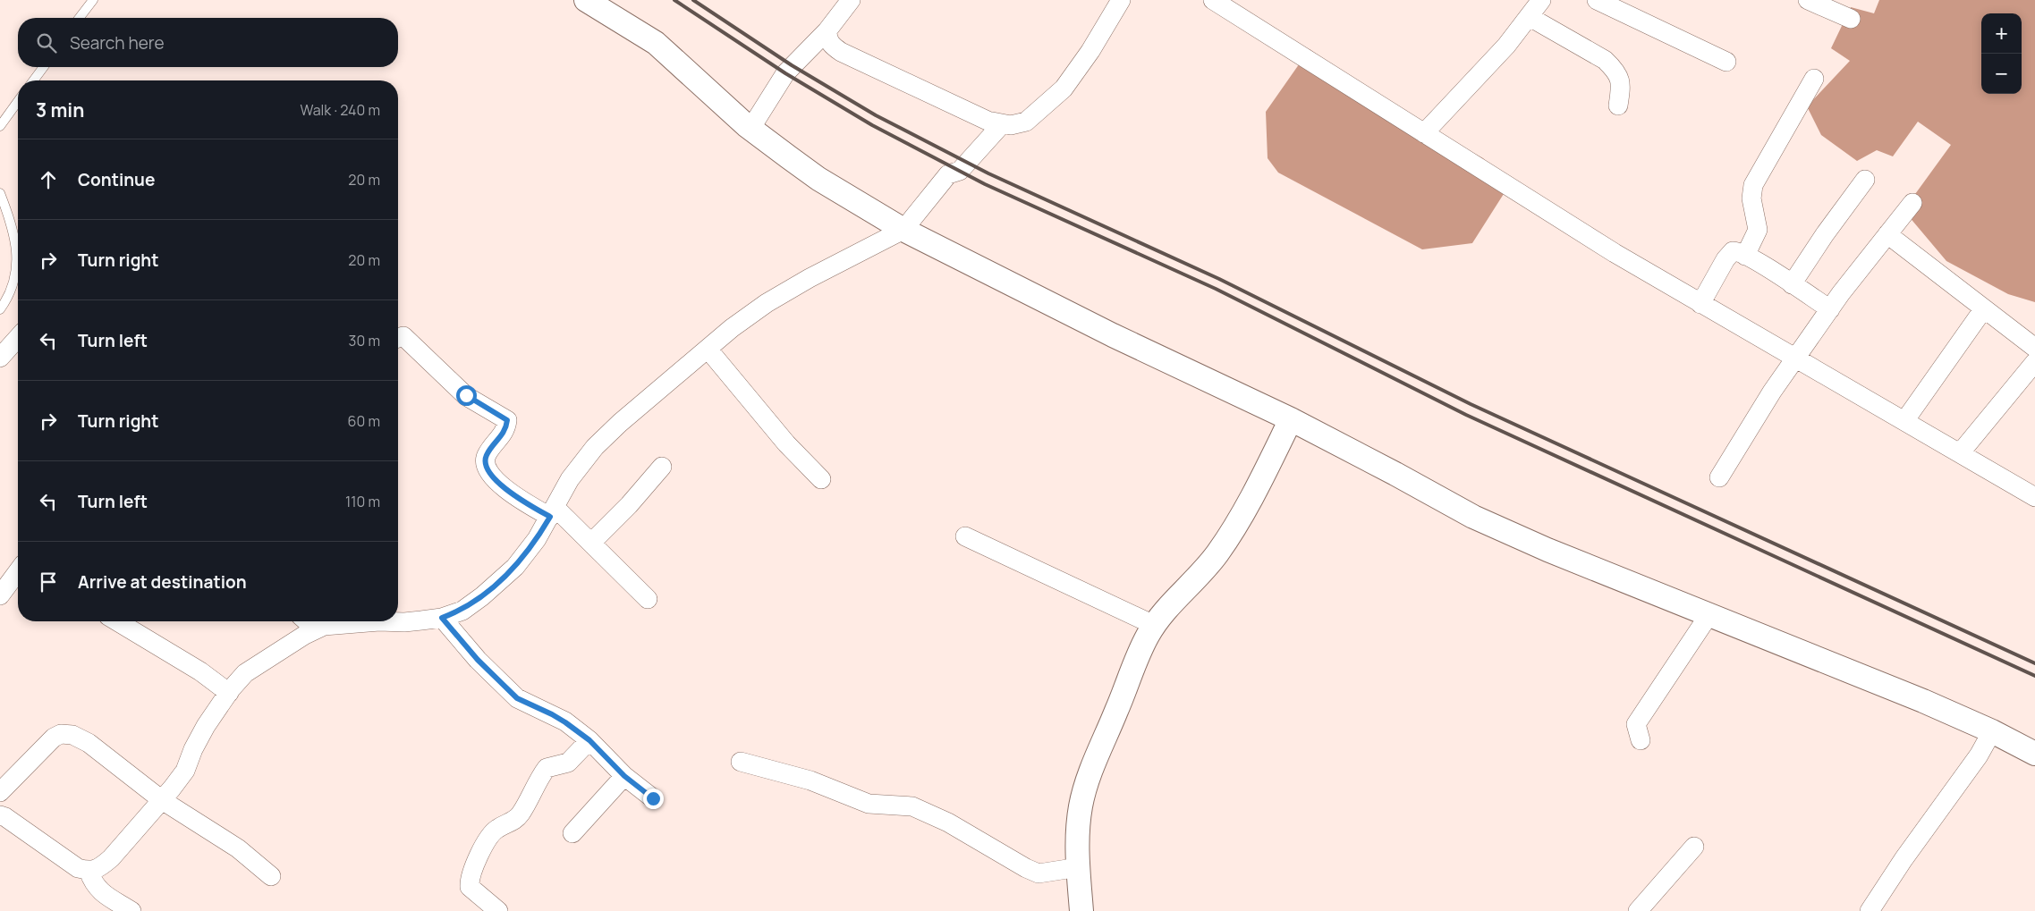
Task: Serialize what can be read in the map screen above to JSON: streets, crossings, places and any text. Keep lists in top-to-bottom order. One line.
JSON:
{"page":{"map_buttons":["+","−"],"search":"Search here","heading":["3 min","Walk · 240 m"],"list":[["Continue","20 m"],["Turn right","20 m"],["Turn left","30 m"],["Turn right","60 m"],["Turn left","110 m"],"Arrive at destination"]}}
